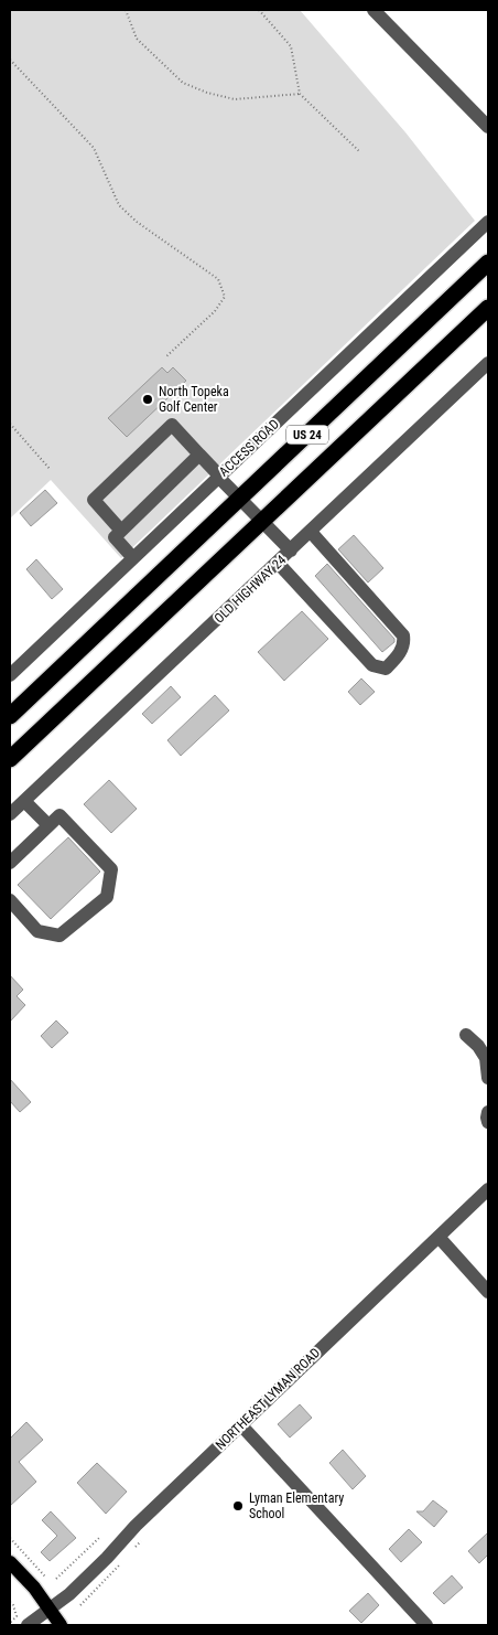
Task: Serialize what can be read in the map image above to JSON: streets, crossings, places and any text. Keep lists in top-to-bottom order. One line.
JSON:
{"streets":{"highway":["US 24"],"street":["ACCESS ROAD","OLD HIGHWAY 24","NORTHEAST LYMAN ROAD"]},"places":["North Topeka Golf Center","Lyman Elementary School"]}
